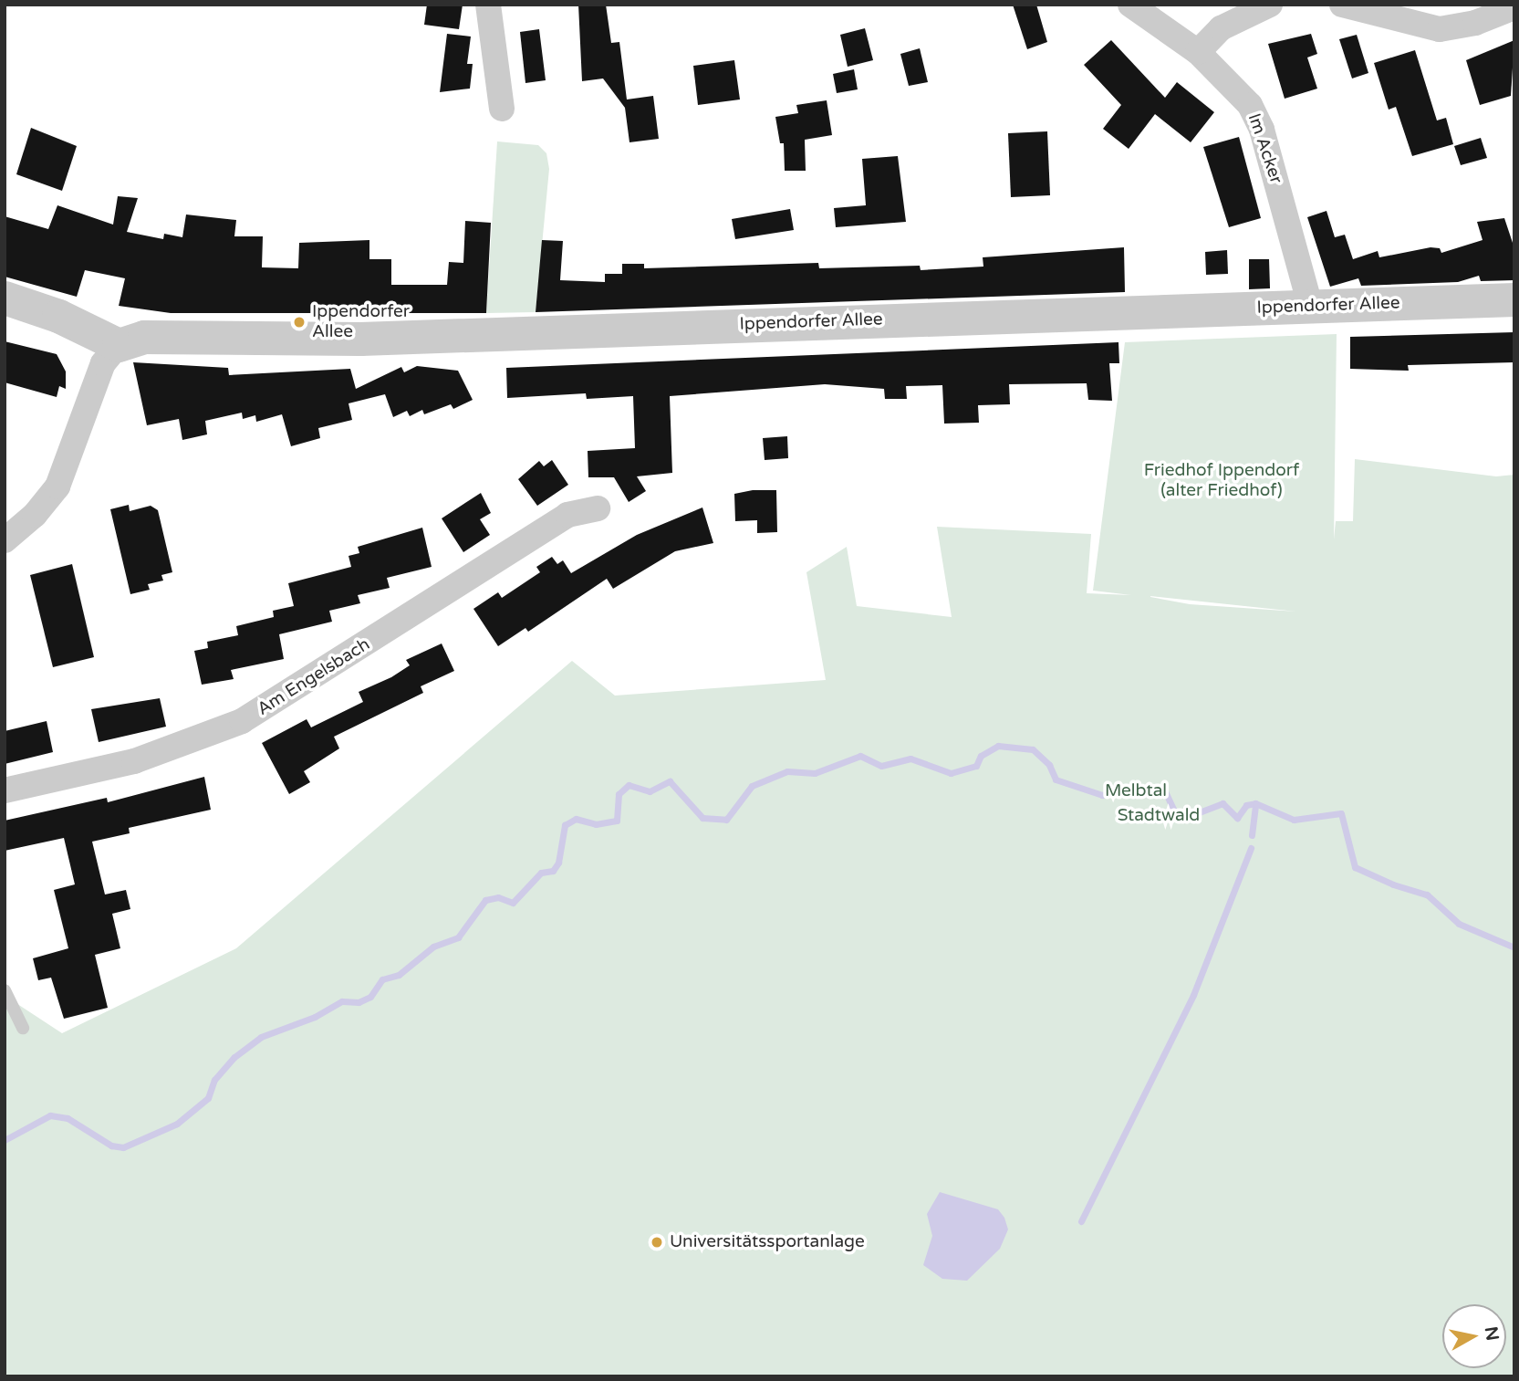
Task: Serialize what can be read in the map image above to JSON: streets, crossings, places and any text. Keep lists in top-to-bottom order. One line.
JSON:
{"streets":{"street":["Im Acker","Ippendorfer Allee","Am Engelsbach"]},"crossings":[["Im Acker","Ippendorfer Allee"]],"parks":["Friedhof Ippendorf (alter Friedhof)","Melbtal","Stadtwald"],"places":["Ippendorfer Allee","Universitätssportanlage"],"north":"right"}
